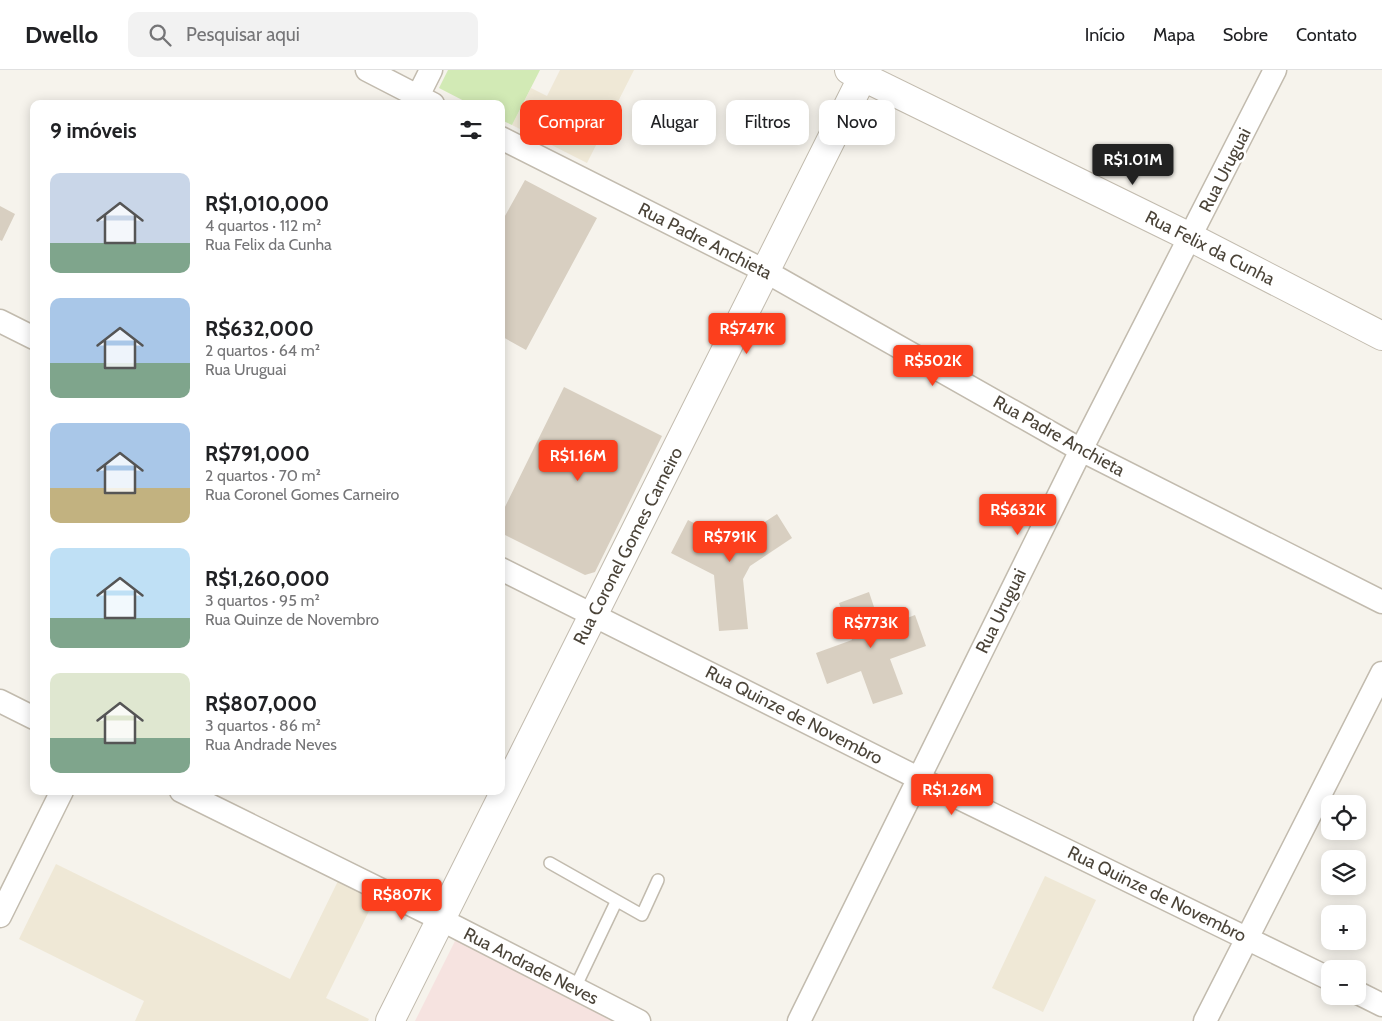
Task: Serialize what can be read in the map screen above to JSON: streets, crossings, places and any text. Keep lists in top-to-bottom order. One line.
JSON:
{"streets":{"street":["Rua Uruguai","Rua Padre Anchieta","Rua Felix da Cunha","Rua Coronel Gomes Carneiro","Rua Quinze de Novembro","Rua Andrade Neves"]},"crossings":[["Rua Uruguai","Rua Padre Anchieta"],["Rua Uruguai","Rua Felix da Cunha"],["Rua Uruguai","Rua Quinze de Novembro"],["Rua Padre Anchieta","Rua Coronel Gomes Carneiro"],["Rua Felix da Cunha","Rua Coronel Gomes Carneiro"],["Rua Coronel Gomes Carneiro","Rua Quinze de Novembro"],["Rua Coronel Gomes Carneiro","Rua Andrade Neves"]],"page":{"header":"Dwello","search":"Pesquisar aqui","nav":["Início","Mapa","Sobre","Contato"],"chip":["Comprar","Alugar","Filtros","Novo"],"heading":"9 imóveis","price":["R$1.01M","R$747K","R$502K","R$1.16M","R$632K","R$791K","R$773K","R$1.26M","R$807K"],"list":[{"name":"R$1,010,000","note":"4 quartos · 112 m² · Rua Felix da Cunha"},{"name":"R$632,000","note":"2 quartos · 64 m² · Rua Uruguai"},{"name":"R$791,000","note":"2 quartos · 70 m² · Rua Coronel Gomes Carneiro"},{"name":"R$1,260,000","note":"3 quartos · 95 m² · Rua Quinze de Novembro"},{"name":"R$807,000","note":"3 quartos · 86 m² · Rua Andrade Neves"}],"map_buttons":["+","−"]}}
